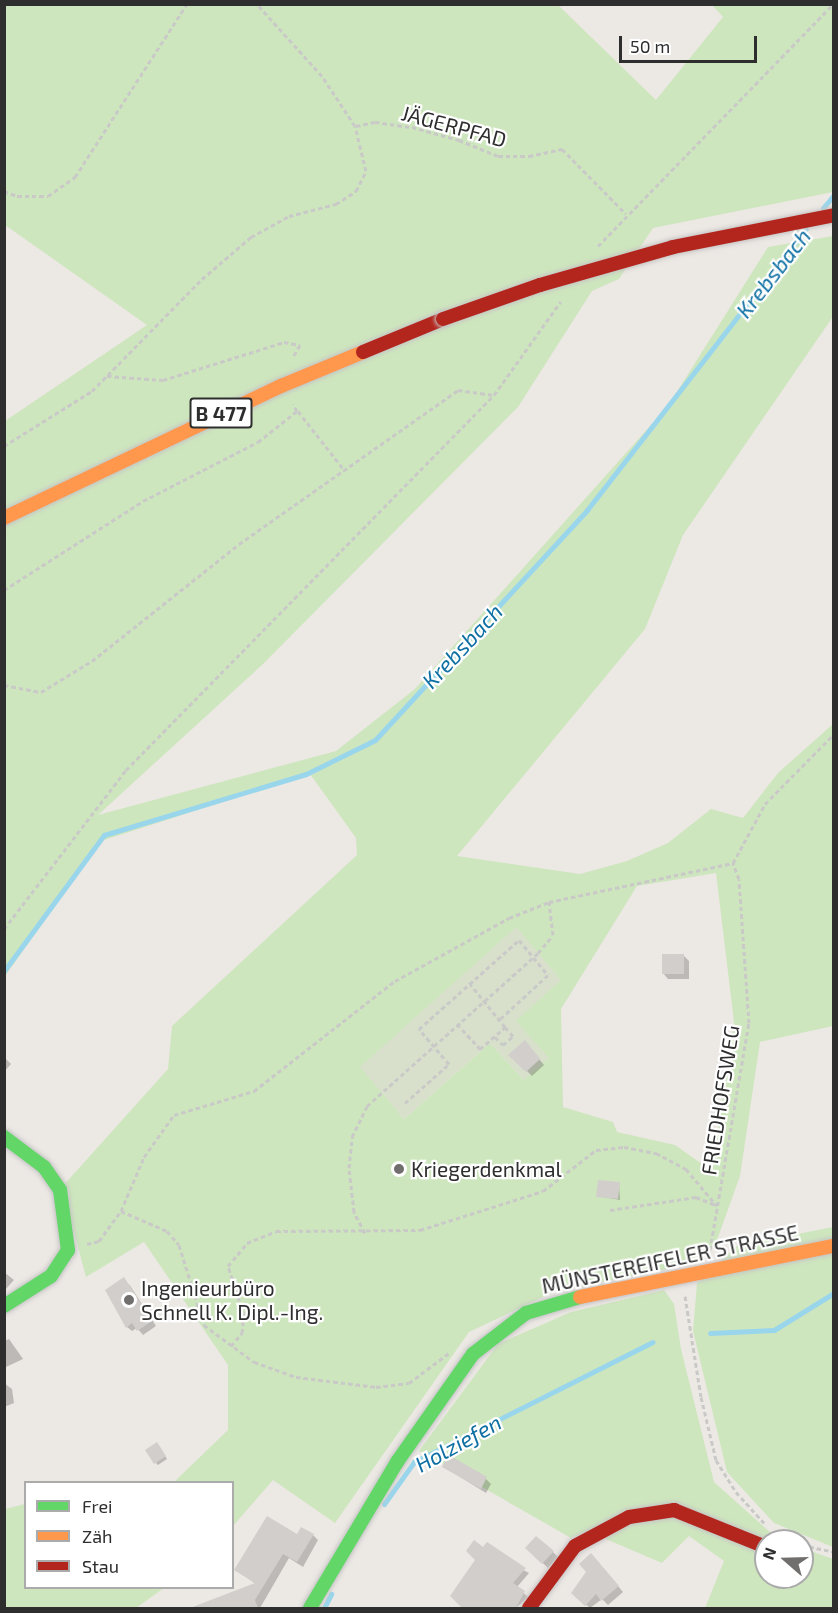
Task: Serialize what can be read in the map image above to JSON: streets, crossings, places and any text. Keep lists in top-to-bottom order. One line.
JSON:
{"streets":{"street":["B 477","MÜNSTEREIFELER STRASSE"],"path":["JÄGERPFAD","FRIEDHOFSWEG"]},"crossings":[["FRIEDHOFSWEG","MÜNSTEREIFELER STRASSE"]],"water":["Krebsbach","Holziefen"],"places":["Kriegerdenkmal","Ingenieurbüro Schnell K. Dipl.-Ing."],"legend":["Frei","Zäh","Stau"],"scale_bar":"50 m","north":"left"}
